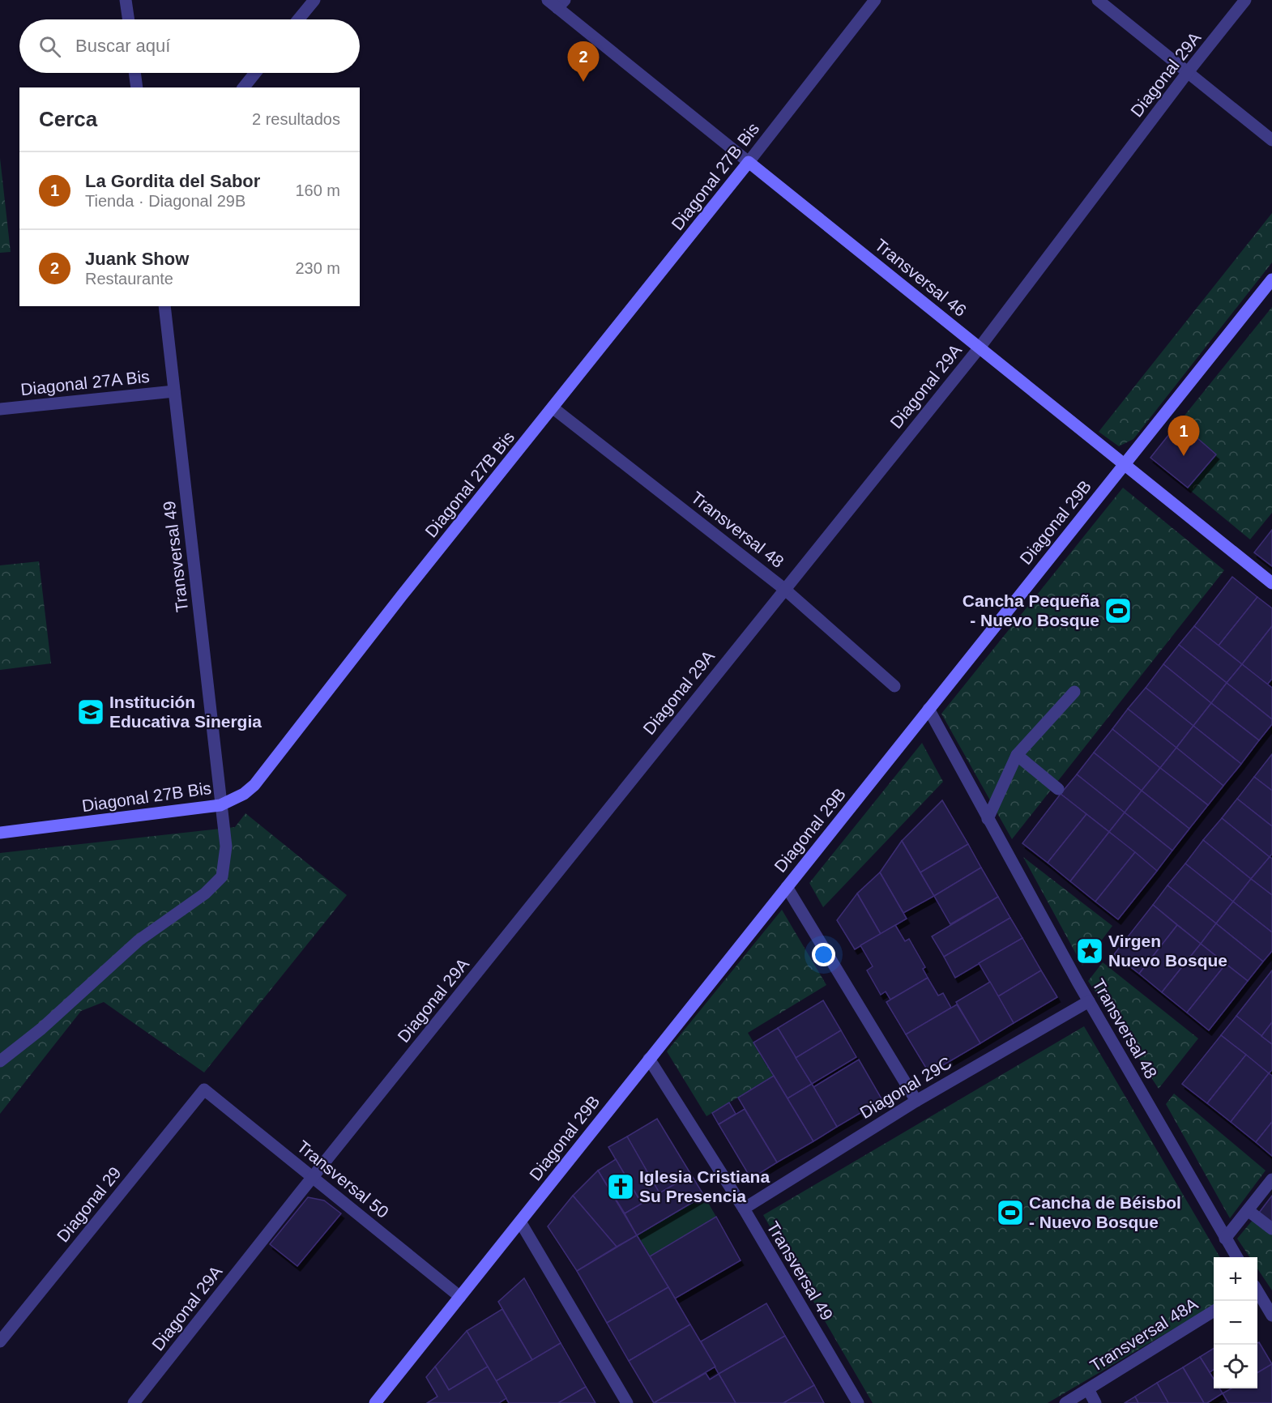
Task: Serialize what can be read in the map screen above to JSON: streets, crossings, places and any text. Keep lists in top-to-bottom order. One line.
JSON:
{"streets":{"street":["Diagonal 29A","Diagonal 27B Bis","Transversal 46","Diagonal 27A Bis","Diagonal 29B","Transversal 48","Transversal 49","Diagonal 29C","Transversal 50","Diagonal 29","Transversal 48A"]},"crossings":[["Diagonal 29A","Transversal 46"],["Diagonal 29A","Transversal 48"],["Diagonal 29A","Transversal 50"],["Diagonal 27B Bis","Transversal 46"],["Diagonal 27B Bis","Transversal 48"],["Diagonal 27B Bis","Transversal 49"],["Transversal 46","Diagonal 29B"],["Diagonal 27A Bis","Transversal 49"],["Diagonal 29B","Transversal 48"],["Diagonal 29B","Transversal 49"],["Diagonal 29B","Transversal 50"],["Transversal 48","Diagonal 29C"],["Transversal 49","Diagonal 29C"],["Transversal 50","Diagonal 29"]],"places":{"sports":["Cancha Pequeña - Nuevo Bosque","Cancha de Béisbol - Nuevo Bosque"],"school or university":["Institución Educativa Sinergia"],"place":["Virgen Nuevo Bosque"],"church":["Iglesia Cristiana Su Presencia"]},"page":{"search":"Buscar aquí","pins":["2","1"],"heading":["Cerca","2 resultados"],"list":[{"mark":"1","name":"La Gordita del Sabor","note":"Tienda · Diagonal 29B","value":"160 m"},{"mark":"2","name":"Juank Show","note":"Restaurante","value":"230 m"}],"map_buttons":["+","−"]}}
